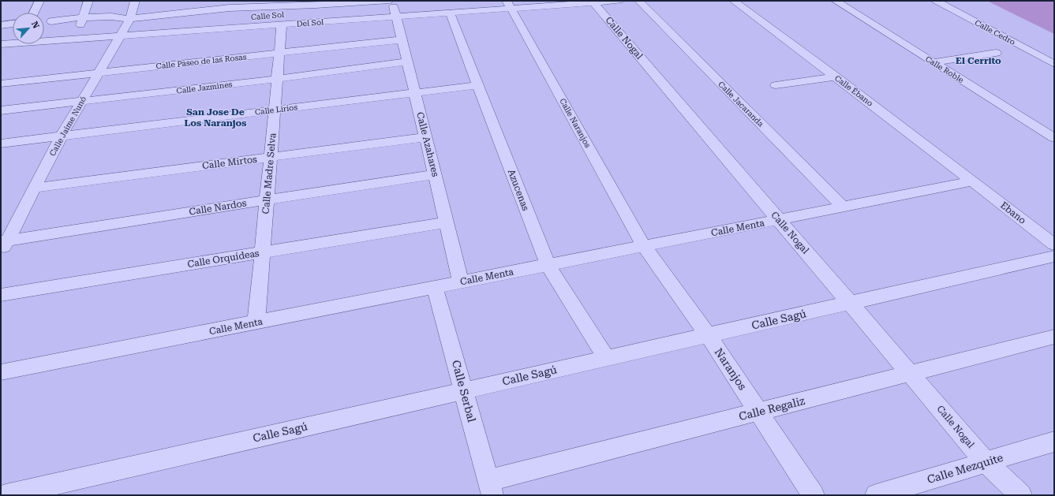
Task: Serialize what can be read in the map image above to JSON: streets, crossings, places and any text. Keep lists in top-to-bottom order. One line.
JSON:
{"streets":{"street":["Calle Sol","Del Sol","Calle Cedro","Calle Nogal","Calle Paseo de las Rosas","Calle Roble","Calle Jazmines","Calle Ébano","Calle Jacaranda","Calle Lirios","Calle Naranjos","Calle Jaime Nunó","Calle Azahares","Calle Mirtos","Calle Madre Selva","Azucenas","Calle Nardos","Ebano","Calle Menta","Calle Orquídeas","Calle Sagú","Naranjos","Calle Serbal","Calle Regaliz","Calle Mezquite"]},"crossings":[["Calle Sol","Del Sol"],["Calle Sol","Calle Jaime Nunó"],["Calle Sol","Calle Azahares"],["Del Sol","Calle Nogal"],["Del Sol","Calle Naranjos"],["Del Sol","Calle Jaime Nunó"],["Del Sol","Calle Azahares"],["Del Sol","Calle Madre Selva"],["Del Sol","Azucenas"],["Calle Nogal","Calle Menta"],["Calle Nogal","Calle Sagú"],["Calle Nogal","Calle Regaliz"],["Calle Nogal","Calle Mezquite"],["Calle Paseo de las Rosas","Calle Jaime Nunó"],["Calle Paseo de las Rosas","Calle Azahares"],["Calle Paseo de las Rosas","Calle Madre Selva"],["Calle Jazmines","Calle Jaime Nunó"],["Calle Jazmines","Calle Azahares"],["Calle Jazmines","Calle Madre Selva"],["Calle Ébano","Ebano"],["Calle Ébano","Calle Menta"],["Calle Jacaranda","Calle Menta"],["Calle Lirios","Calle Jaime Nunó"],["Calle Lirios","Calle Azahares"],["Calle Lirios","Calle Madre Selva"],["Calle Lirios","Azucenas"],["Calle Naranjos","Calle Menta"],["Calle Naranjos","Naranjos"],["Calle Jaime Nunó","Calle Mirtos"],["Calle Jaime Nunó","Calle Nardos"],["Calle Azahares","Calle Mirtos"],["Calle Azahares","Calle Nardos"],["Calle Azahares","Calle Menta"],["Calle Azahares","Calle Orquídeas"],["Calle Mirtos","Calle Madre Selva"],["Calle Madre Selva","Calle Nardos"],["Calle Madre Selva","Calle Menta"],["Calle Madre Selva","Calle Orquídeas"],["Azucenas","Calle Menta"],["Azucenas","Calle Sagú"],["Ebano","Calle Menta"],["Calle Menta","Naranjos"],["Calle Menta","Calle Serbal"],["Calle Sagú","Naranjos"],["Calle Sagú","Calle Serbal"],["Naranjos","Calle Regaliz"],["Calle Serbal","Calle Regaliz"]],"districts":["El Cerrito","San Jose De Los Naranjos"],"north":"top right"}
